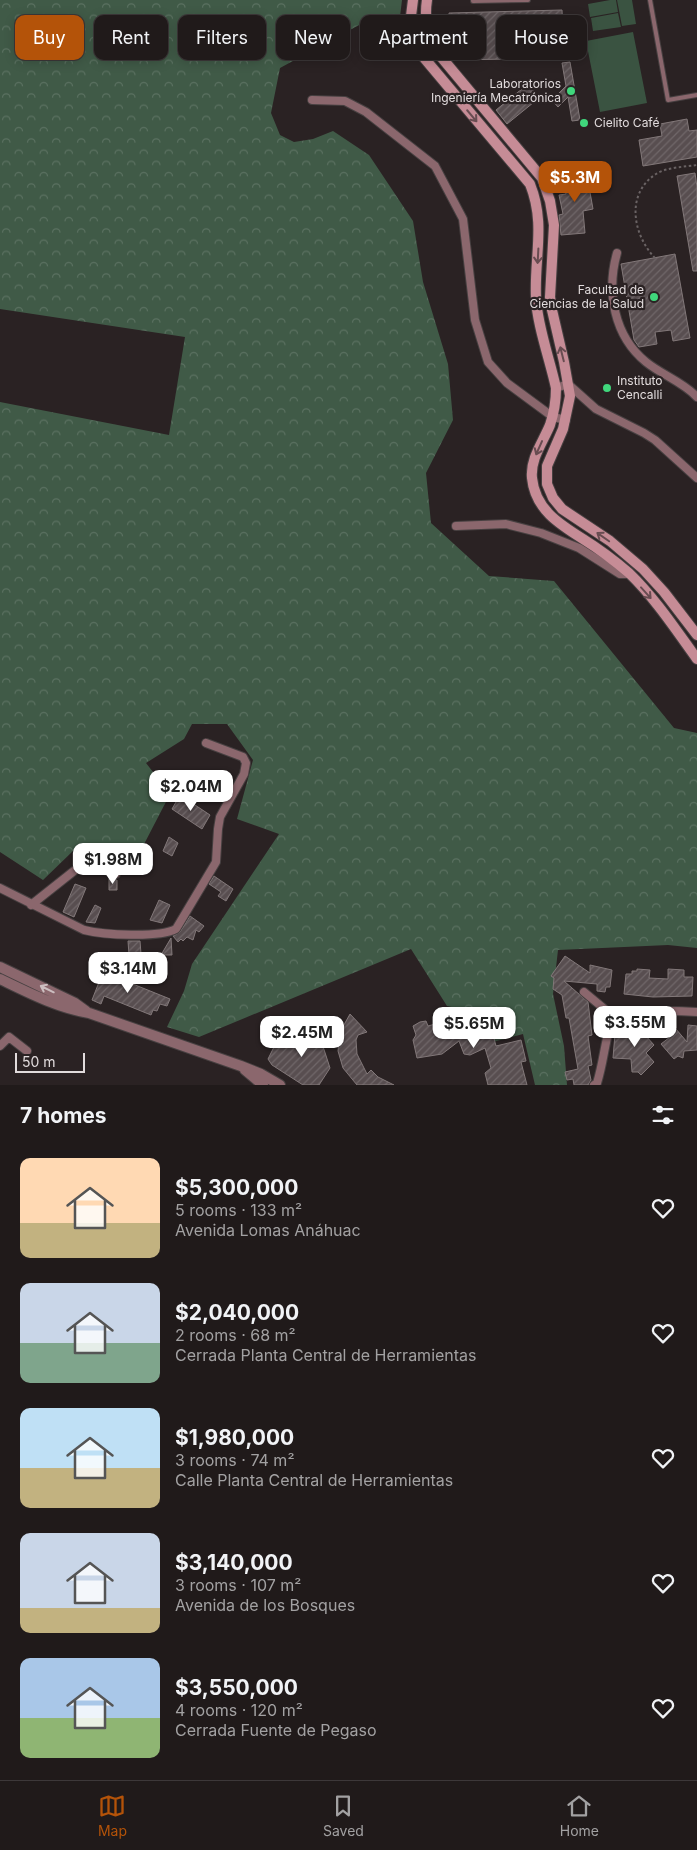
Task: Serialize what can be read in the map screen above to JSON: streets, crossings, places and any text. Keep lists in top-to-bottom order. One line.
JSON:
{"places":["Laboratorios Ingeniería Mecatrónica","Cielito Café","Facultad de Ciencias de la Salud","Instituto Cencalli"],"scale_bar":"50 m","page":{"chip":["Buy","Rent","Filters","New","Apartment","House"],"price":["$5.3M","$2.04M","$1.98M","$3.14M","$3.55M","$5.65M","$2.45M"],"scale":"50 m","heading":"7 homes","list":[{"name":"$5,300,000","note":"5 rooms · 133 m² · Avenida Lomas Anáhuac"},{"name":"$2,040,000","note":"2 rooms · 68 m² · Cerrada Planta Central de Herramientas"},{"name":"$1,980,000","note":"3 rooms · 74 m² · Calle Planta Central de Herramientas"},{"name":"$3,140,000","note":"3 rooms · 107 m² · Avenida de los Bosques"},{"name":"$3,550,000","note":"4 rooms · 120 m² · Cerrada Fuente de Pegaso"}],"tabs":["Map","Saved","Home"]}}
